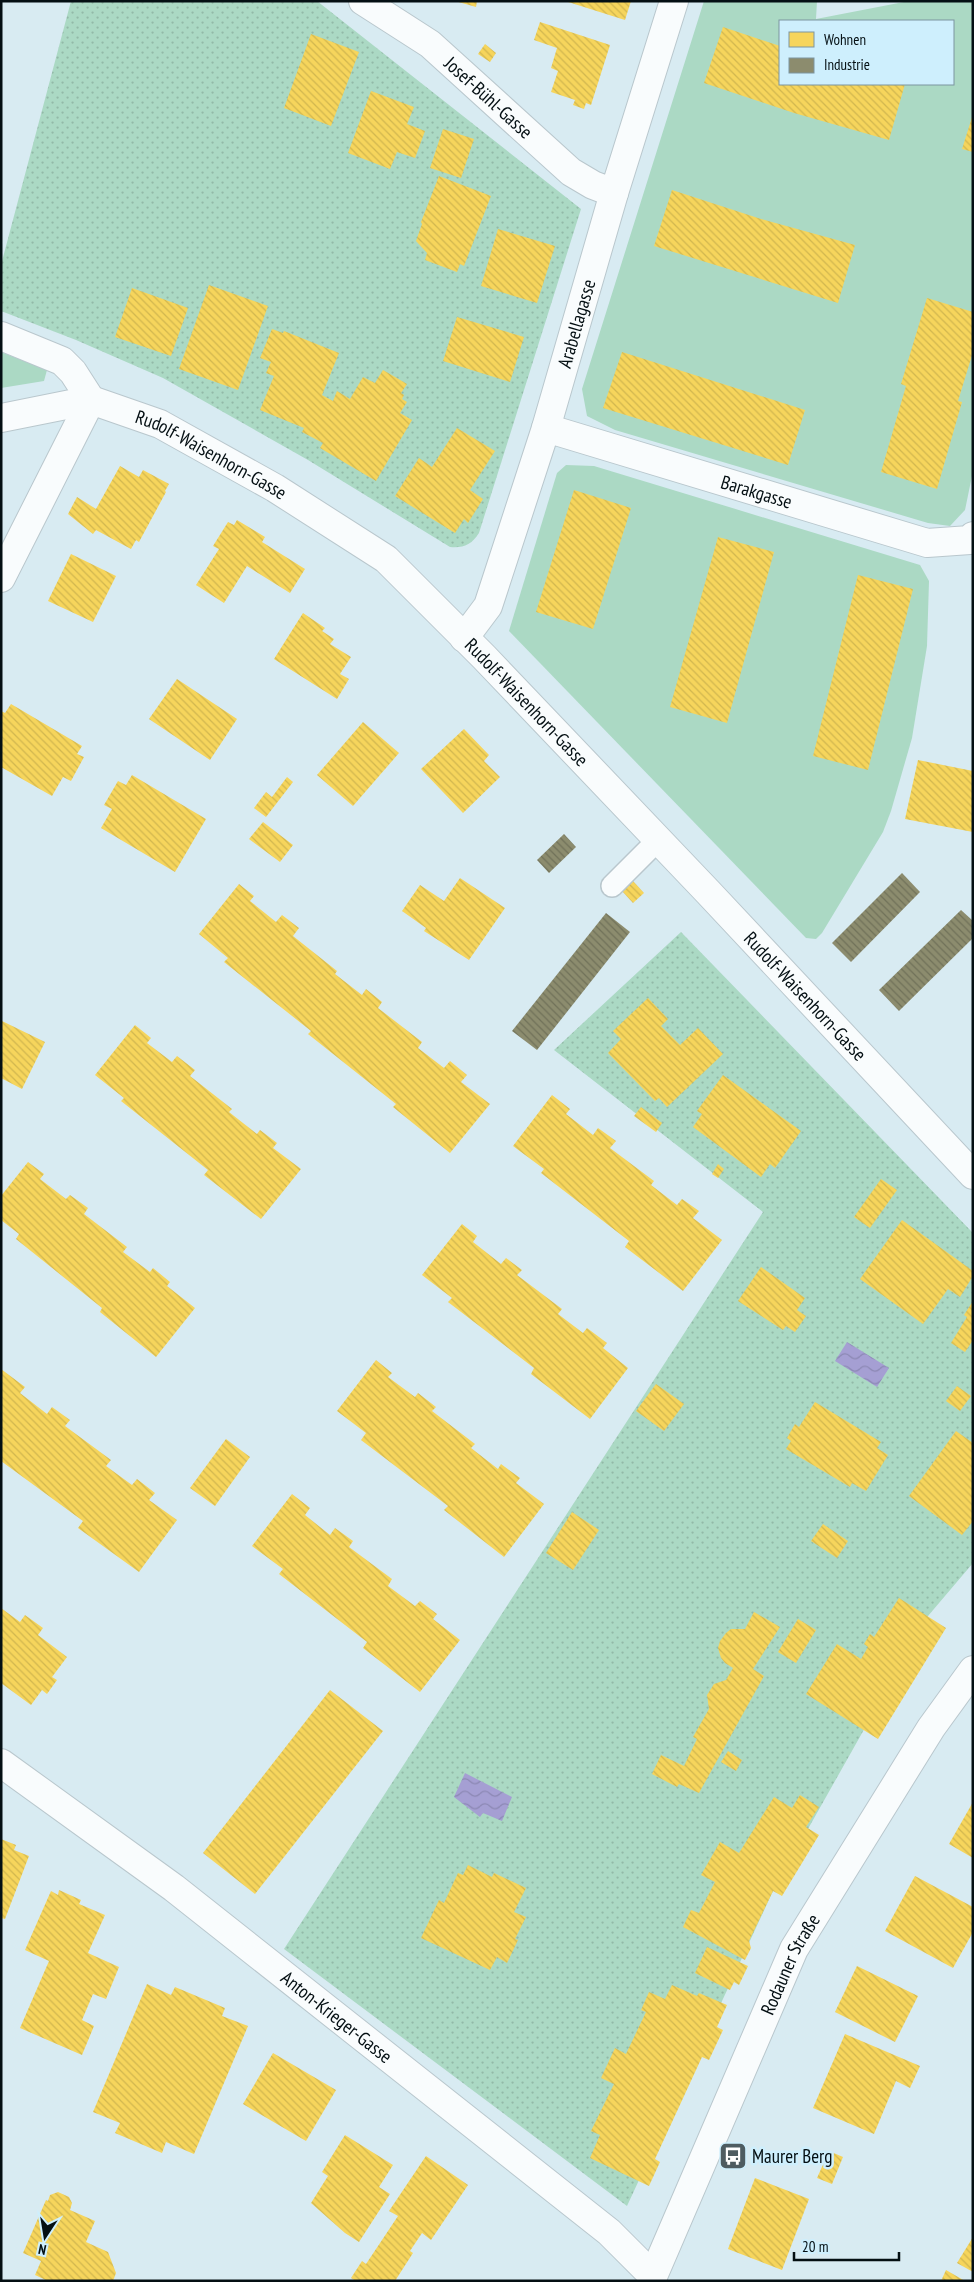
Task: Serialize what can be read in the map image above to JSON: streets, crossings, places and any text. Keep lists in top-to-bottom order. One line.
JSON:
{"streets":{"street":["Josef-Bühl-Gasse","Arabellagasse","Rudolf-Waisenhorn-Gasse","Barakgasse","Rodauner Straße","Anton-Krieger-Gasse"]},"crossings":[["Josef-Bühl-Gasse","Arabellagasse"],["Arabellagasse","Rudolf-Waisenhorn-Gasse"],["Arabellagasse","Barakgasse"],["Rodauner Straße","Anton-Krieger-Gasse"]],"places":{"bus stop":["Maurer Berg"]},"legend":["Wohnen","Industrie"],"scale_bar":"20 m","north":"bottom"}
